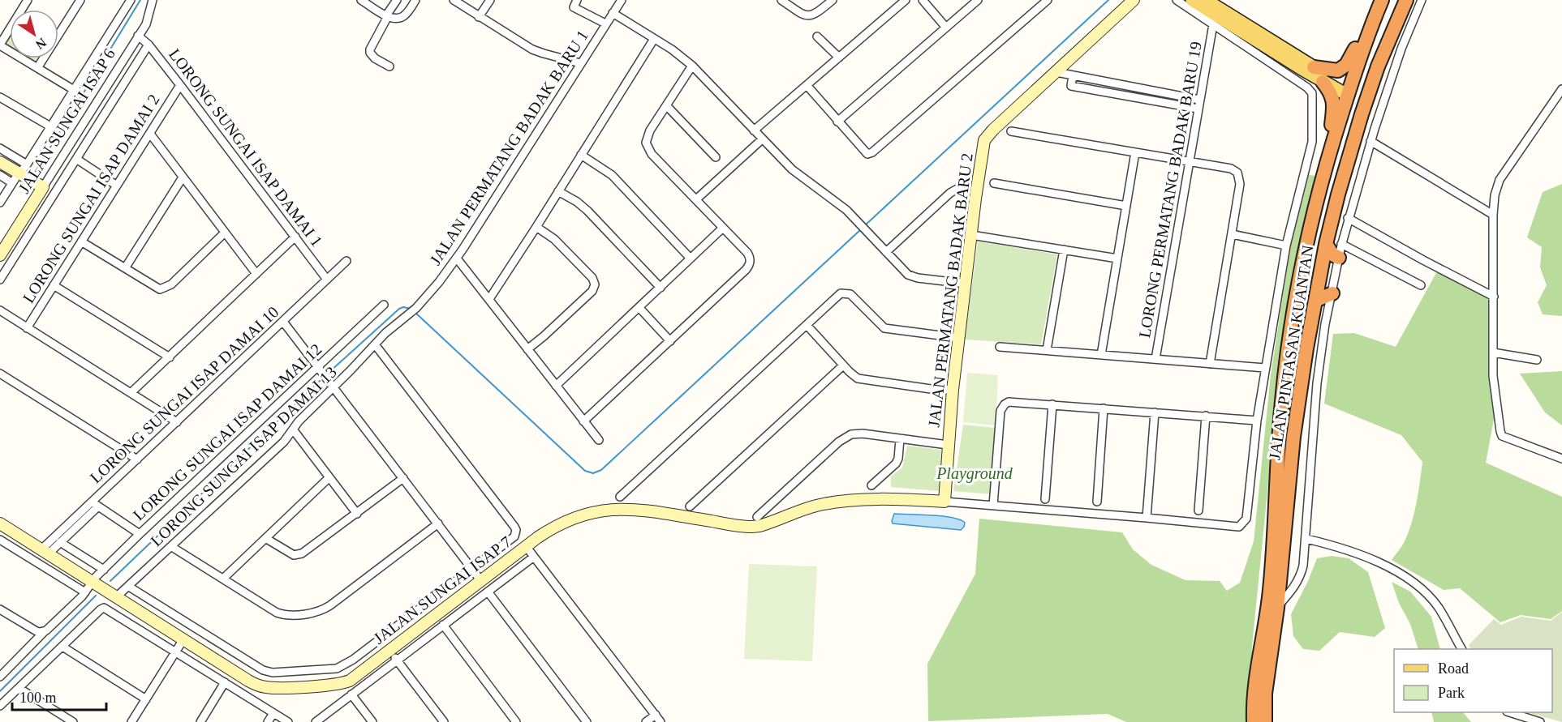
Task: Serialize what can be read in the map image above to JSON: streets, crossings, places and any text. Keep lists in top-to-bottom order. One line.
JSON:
{"streets":{"highway":["JALAN PINTASAN KUANTAN"],"street":["JALAN SUNGAI ISAP 6","LORONG SUNGAI ISAP DAMAI 1","JALAN PERMATANG BADAK BARU 1","LORONG PERMATANG BADAK BARU 19","LORONG SUNGAI ISAP DAMAI 2","JALAN PERMATANG BADAK BARU 2","LORONG SUNGAI ISAP DAMAI 10","LORONG SUNGAI ISAP DAMAI 12","LORONG SUNGAI ISAP DAMAI 13","JALAN SUNGAI ISAP 7"]},"crossings":[["JALAN SUNGAI ISAP 6","LORONG SUNGAI ISAP DAMAI 1"],["LORONG SUNGAI ISAP DAMAI 1","LORONG SUNGAI ISAP DAMAI 2"],["LORONG SUNGAI ISAP DAMAI 1","LORONG SUNGAI ISAP DAMAI 10"],["JALAN PERMATANG BADAK BARU 1","LORONG SUNGAI ISAP DAMAI 13"],["JALAN PERMATANG BADAK BARU 2","JALAN SUNGAI ISAP 7"],["LORONG SUNGAI ISAP DAMAI 10","JALAN SUNGAI ISAP 7"],["LORONG SUNGAI ISAP DAMAI 12","JALAN SUNGAI ISAP 7"],["LORONG SUNGAI ISAP DAMAI 13","JALAN SUNGAI ISAP 7"]],"parks":["Playground"],"legend":["Road","Park"],"scale_bar":"100 m","north":"bottom right"}
